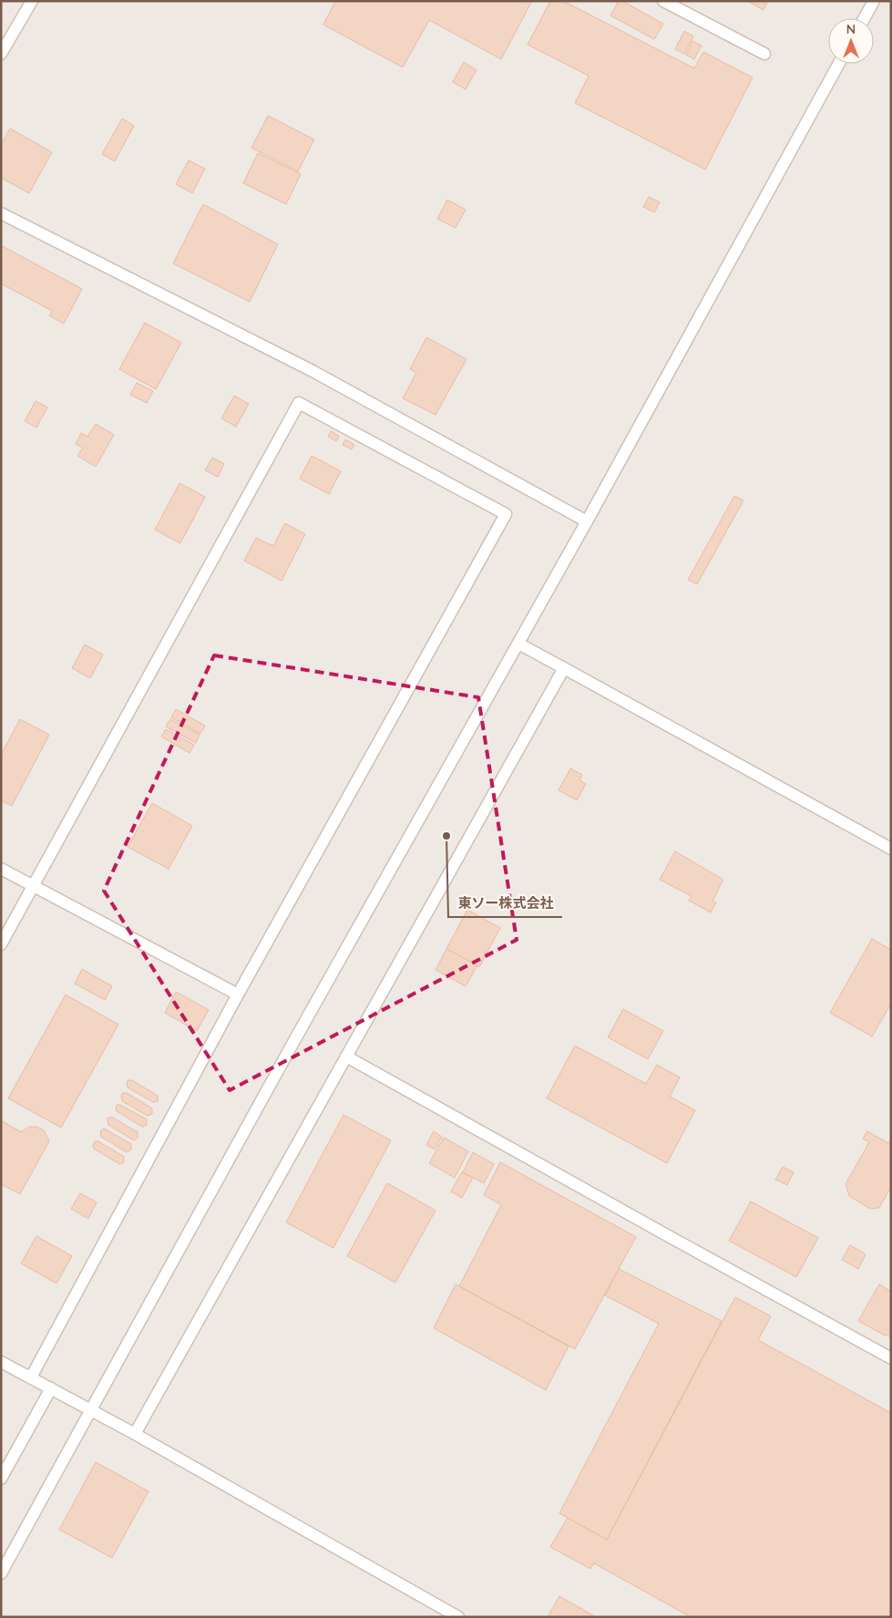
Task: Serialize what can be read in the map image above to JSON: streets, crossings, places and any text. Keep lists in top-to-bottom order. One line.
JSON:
{"places":["東ソー株式会社"],"north":"top"}
